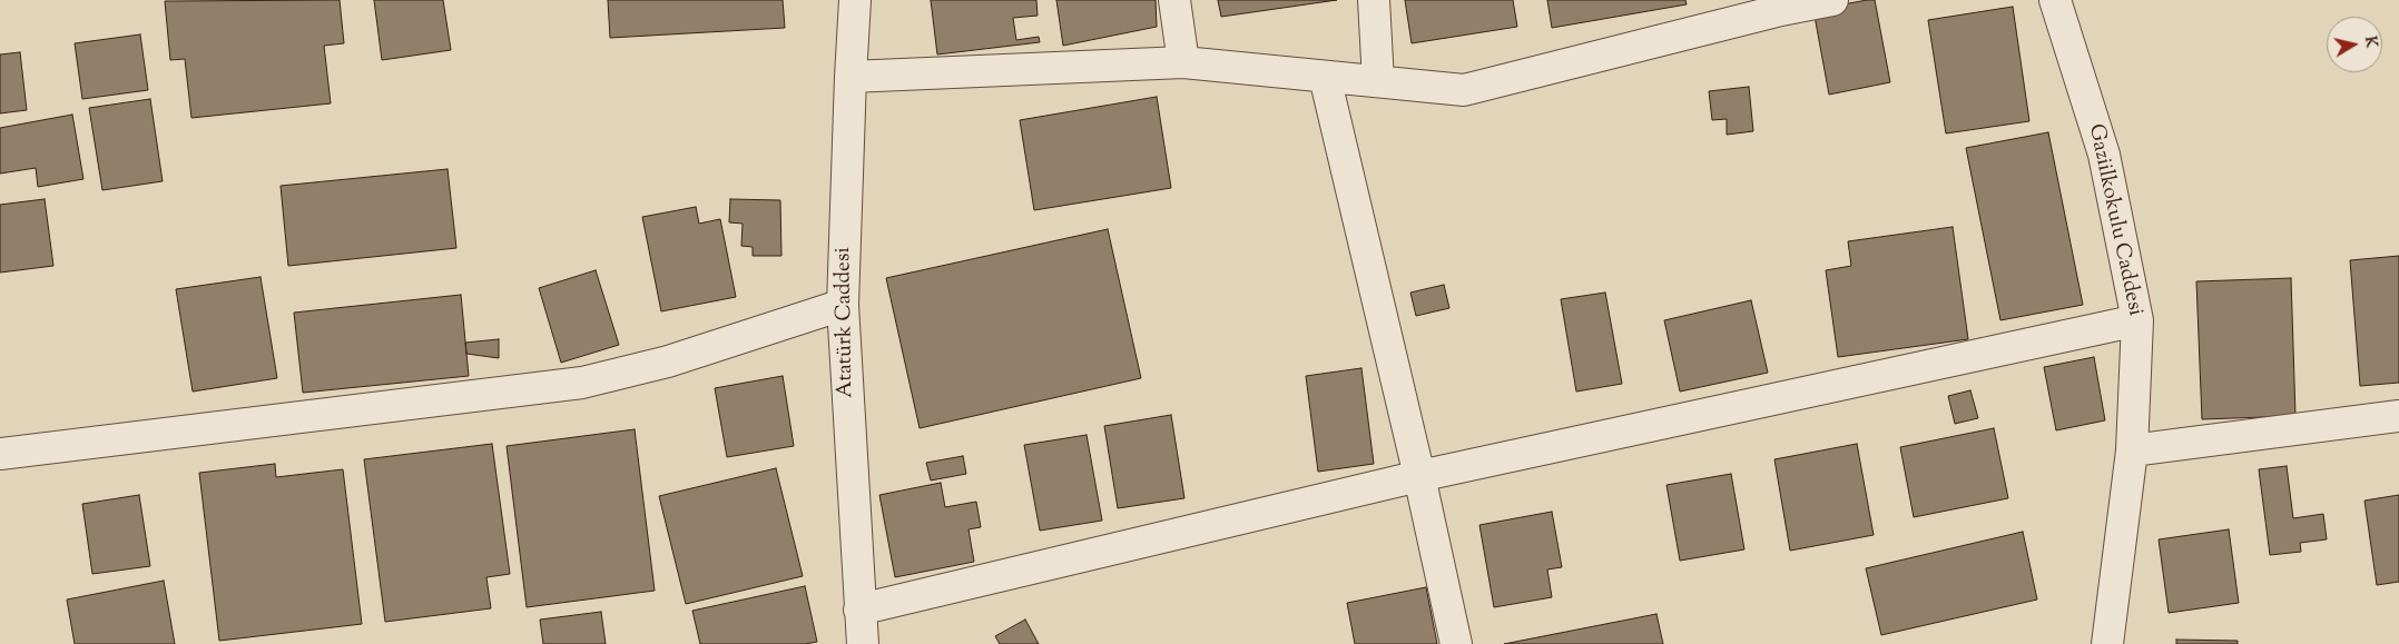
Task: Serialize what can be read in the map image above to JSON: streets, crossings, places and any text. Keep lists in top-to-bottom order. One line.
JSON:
{"streets":{"street":["Gaziilkokulu Caddesi","Atatürk Caddesi"]},"north":"right"}
